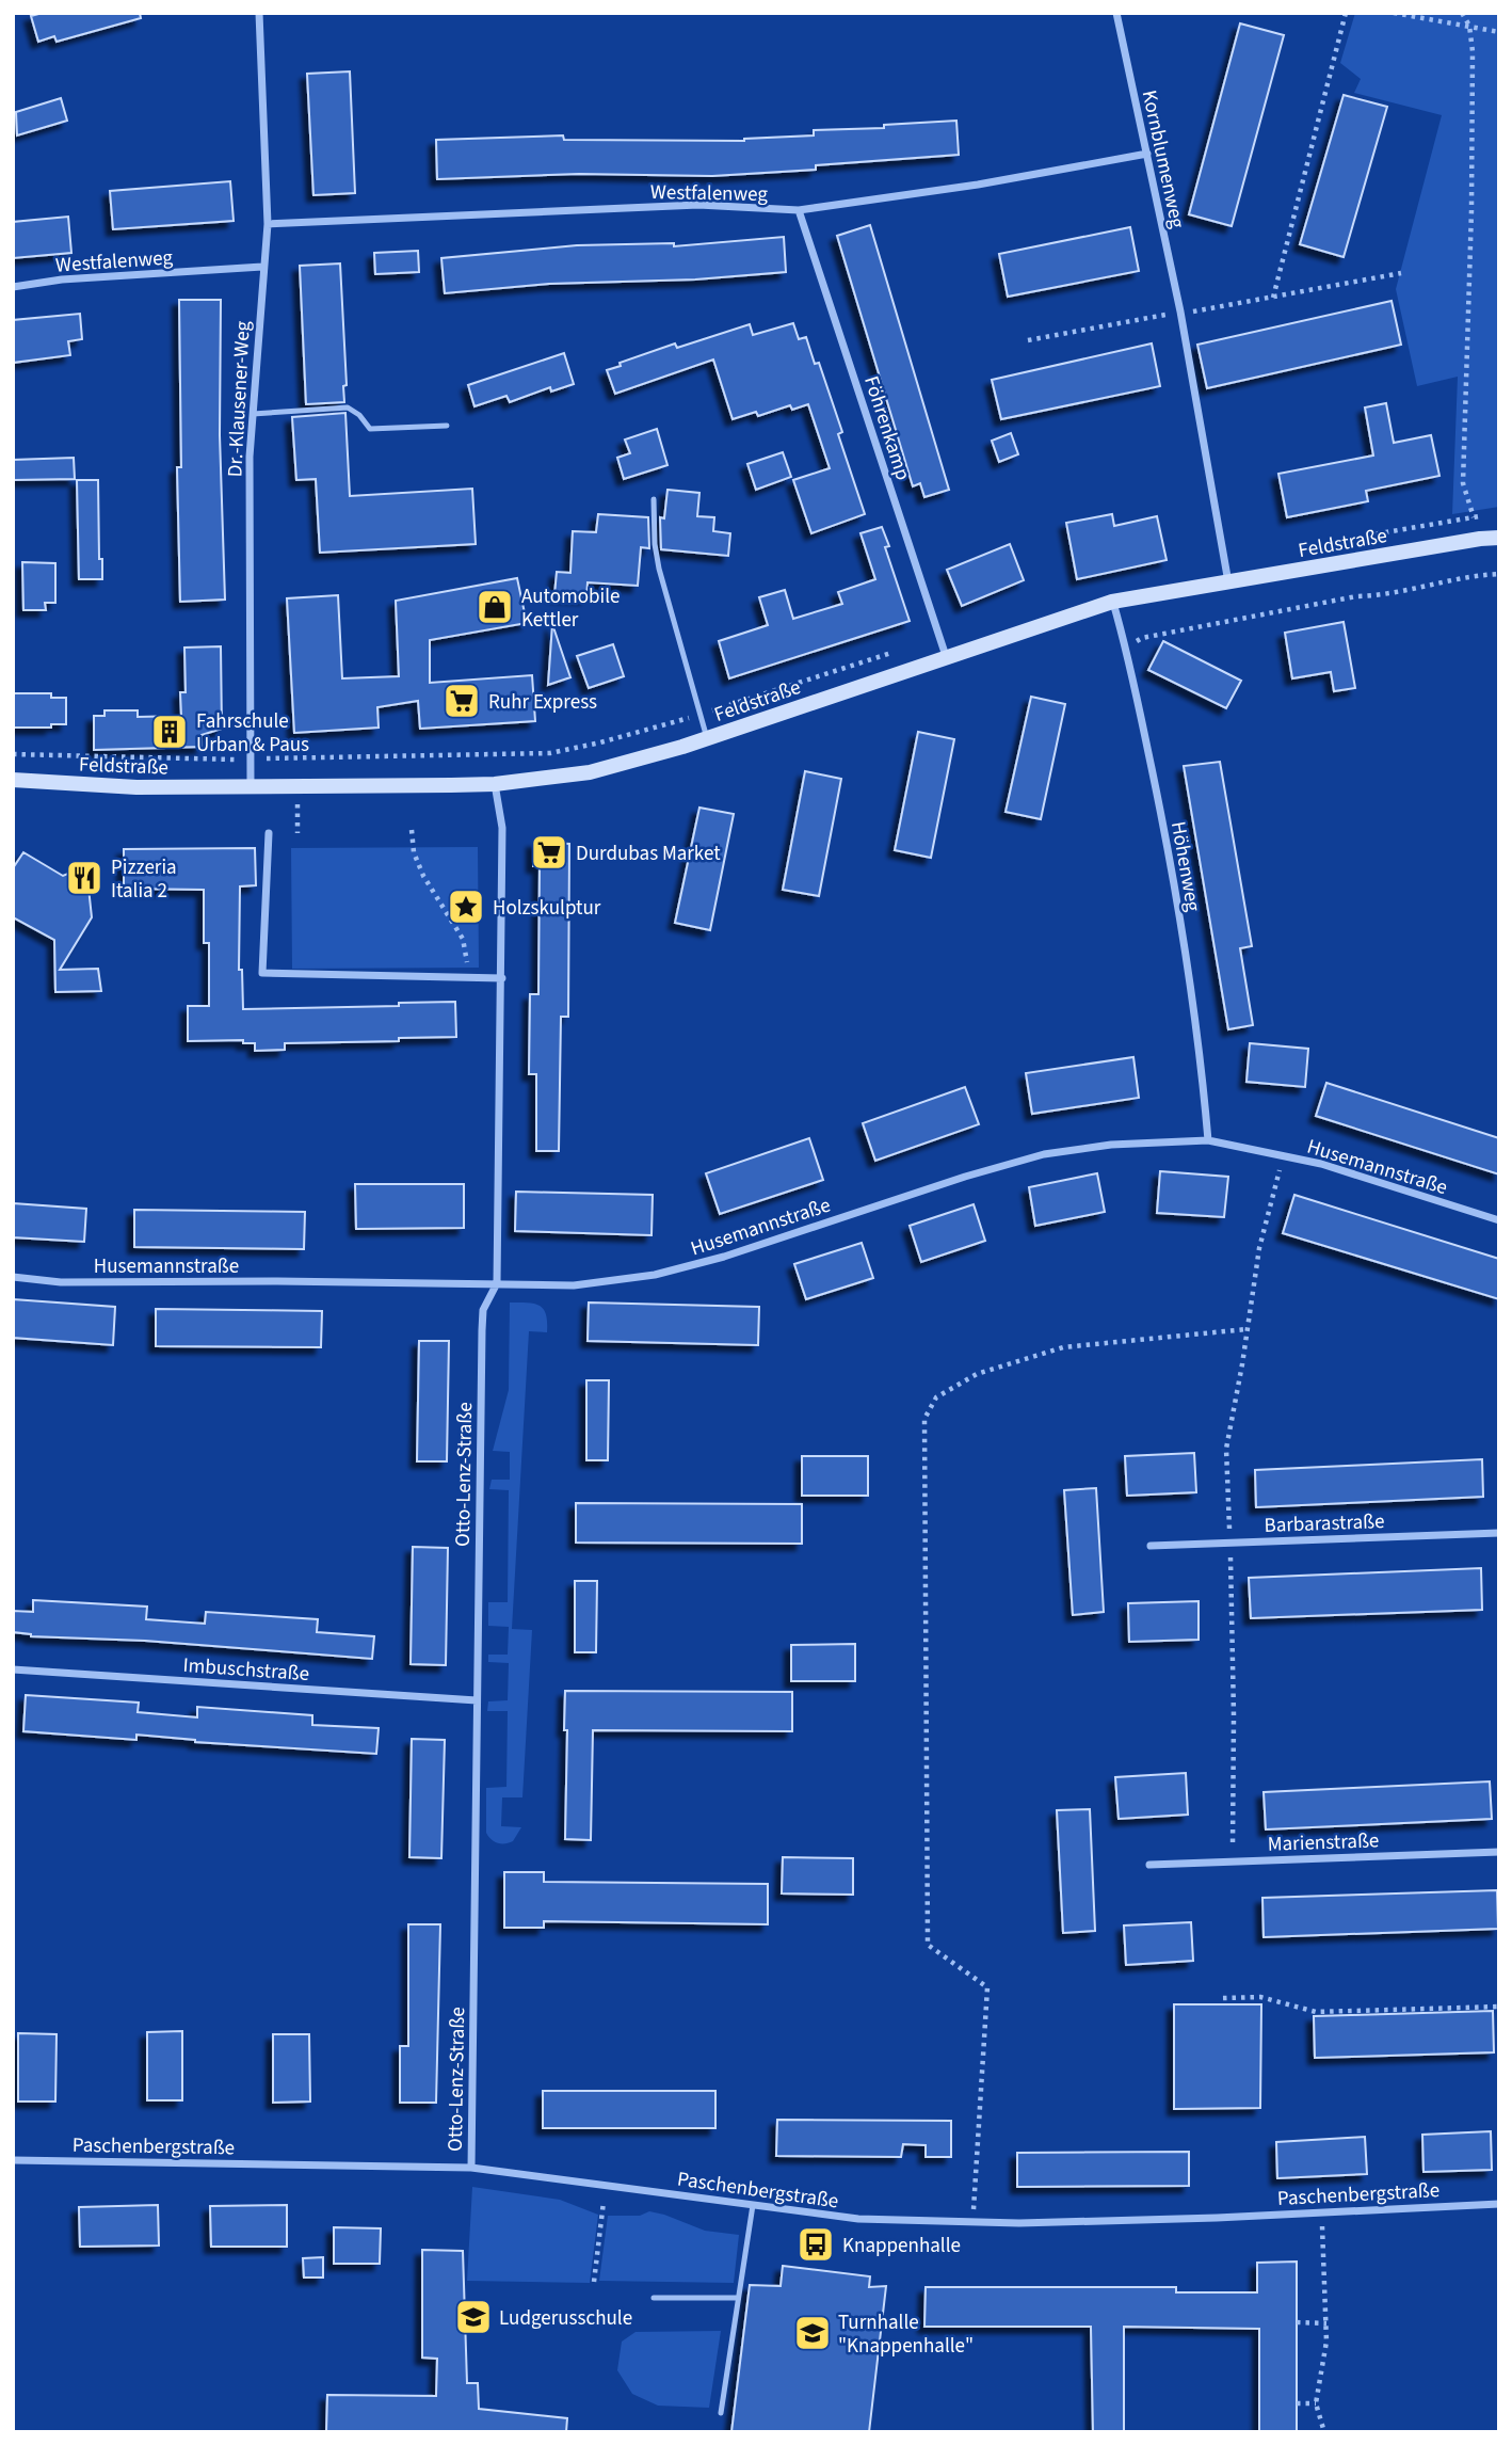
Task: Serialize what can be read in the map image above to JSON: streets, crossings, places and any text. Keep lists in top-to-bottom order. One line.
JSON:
{"streets":{"main road":["Feldstraße"],"street":["Kornblumenweg","Westfalenweg","Dr.-Klausener-Weg","Föhrenkamp","Höhenweg","Husemannstraße","Otto-Lenz-Straße","Barbarastraße","Imbuschstraße","Marienstraße","Paschenbergstraße"]},"crossings":[["Kornblumenweg","Westfalenweg"],["Kornblumenweg","Feldstraße"],["Westfalenweg","Dr.-Klausener-Weg"],["Westfalenweg","Föhrenkamp"],["Dr.-Klausener-Weg","Feldstraße"],["Föhrenkamp","Feldstraße"],["Feldstraße","Höhenweg"],["Feldstraße","Otto-Lenz-Straße"],["Höhenweg","Husemannstraße"],["Husemannstraße","Otto-Lenz-Straße"],["Otto-Lenz-Straße","Imbuschstraße"],["Otto-Lenz-Straße","Paschenbergstraße"]],"places":{"shop":["Automobile Kettler"],"supermarket":["Ruhr Express","Durdubas Market"],"building":["Fahrschule Urban & Paus"],"restaurant":["Pizzeria Italia 2"],"place":["Holzskulptur"],"bus stop":["Knappenhalle"],"school or university":["Ludgerusschule","Turnhalle \"Knappenhalle\""]}}
